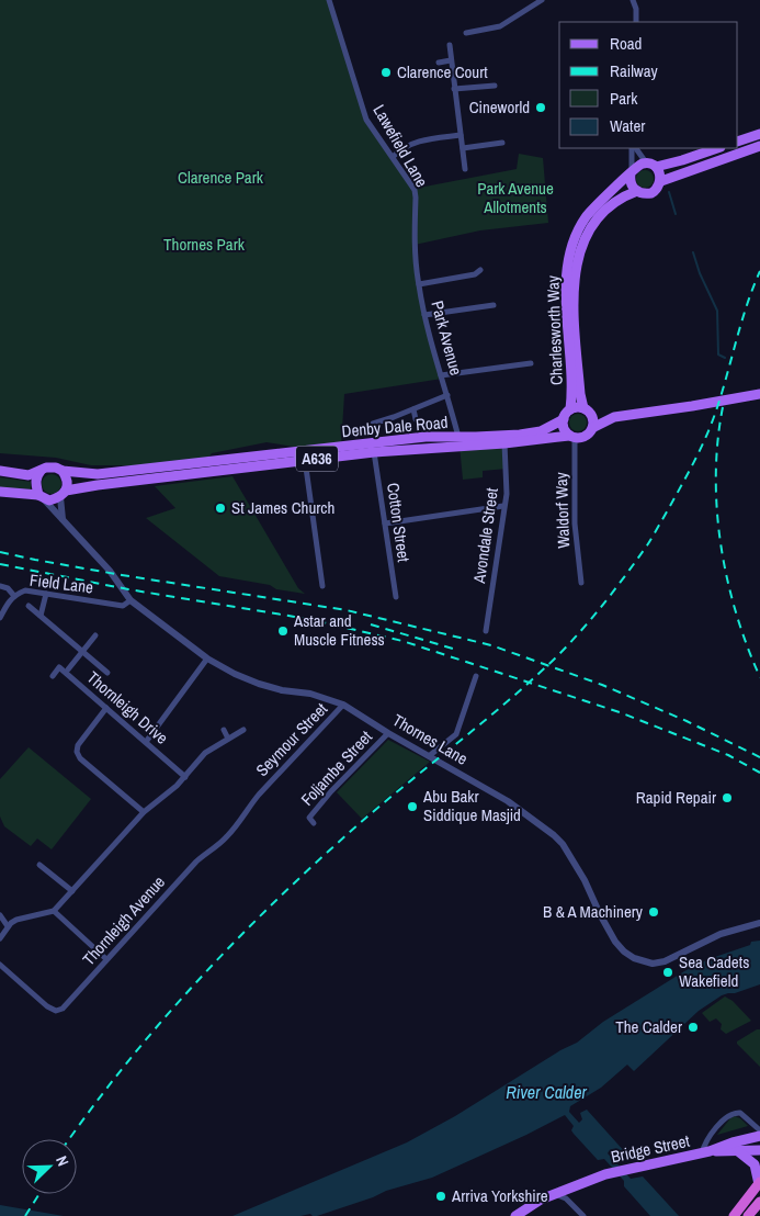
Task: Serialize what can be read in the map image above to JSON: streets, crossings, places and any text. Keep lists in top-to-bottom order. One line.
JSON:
{"streets":{"main road":["Charlesworth Way","Denby Dale Road","A636","Bridge Street"],"street":["Lawefield Lane","Park Avenue","Waldorf Way","Cotton Street","Avondale Street","Field Lane","Thornleigh Drive","Seymour Street","Thornes Lane","Foljambe Street","Thornleigh Avenue"]},"crossings":[["Lawefield Lane","Park Avenue"],["Charlesworth Way","Denby Dale Road"],["Charlesworth Way","A636"],["Charlesworth Way","Waldorf Way"],["Park Avenue","Denby Dale Road"],["Denby Dale Road","A636"],["Denby Dale Road","Waldorf Way"],["Denby Dale Road","Cotton Street"],["Denby Dale Road","Avondale Street"],["Denby Dale Road","Thornes Lane"],["A636","Waldorf Way"],["A636","Thornes Lane"],["Field Lane","Thornes Lane"],["Seymour Street","Thornes Lane"],["Seymour Street","Thornleigh Avenue"],["Thornes Lane","Foljambe Street"]],"water":["River Calder"],"parks":["Clarence Park","Park Avenue Allotments","Thornes Park"],"places":["Clarence Court","Cineworld","St James Church","Astar and Muscle Fitness","Rapid Repair","Abu Bakr Siddique Masjid","B & A Machinery","Sea Cadets Wakefield","The Calder","Arriva Yorkshire"],"legend":["Road","Railway","Park","Water"],"north":"top right"}
